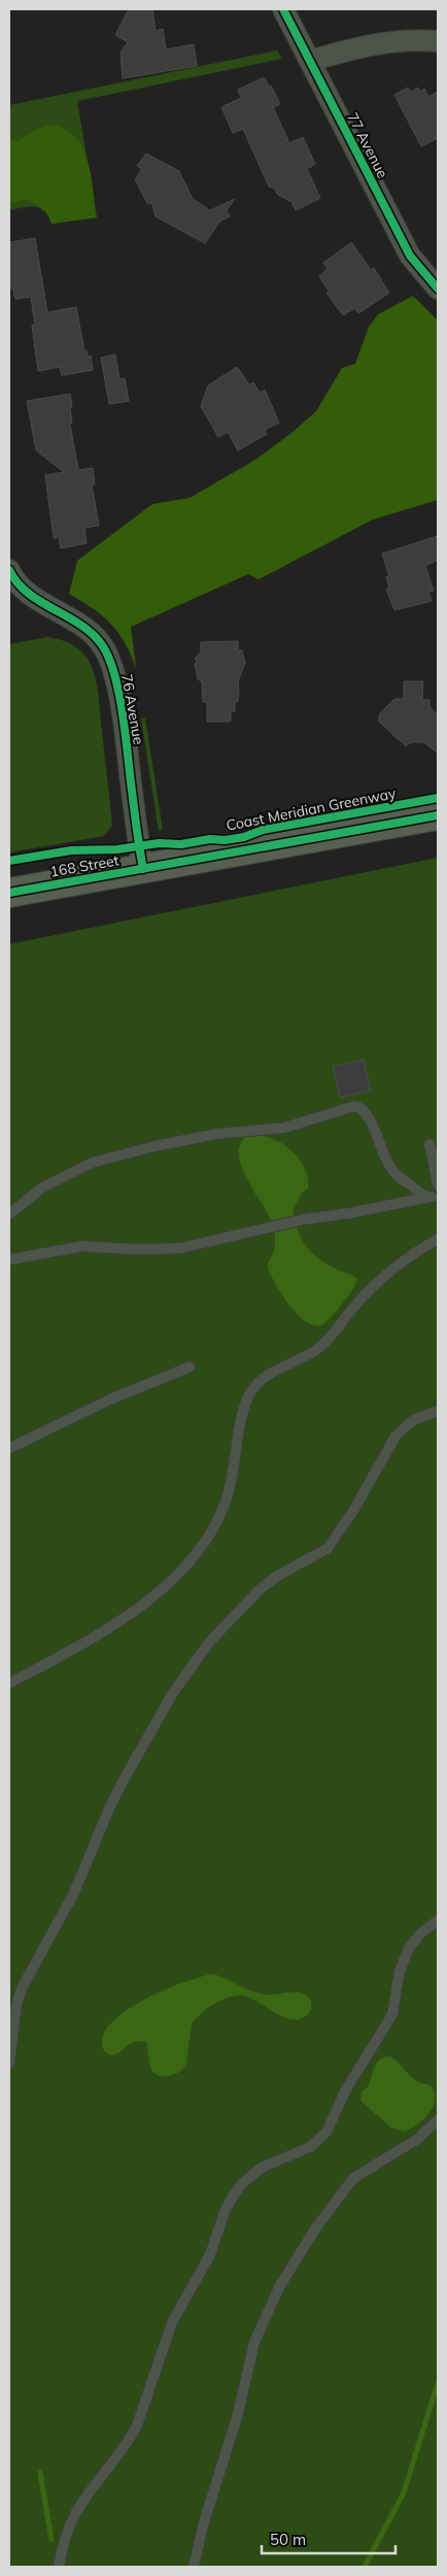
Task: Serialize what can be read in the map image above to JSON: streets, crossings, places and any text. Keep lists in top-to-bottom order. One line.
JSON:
{"streets":{"main road":["168 Street"],"street":["77 Avenue","76 Avenue"],"cycle path":["Coast Meridian Greenway"]},"crossings":[["76 Avenue","168 Street"]],"scale_bar":"50 m"}
